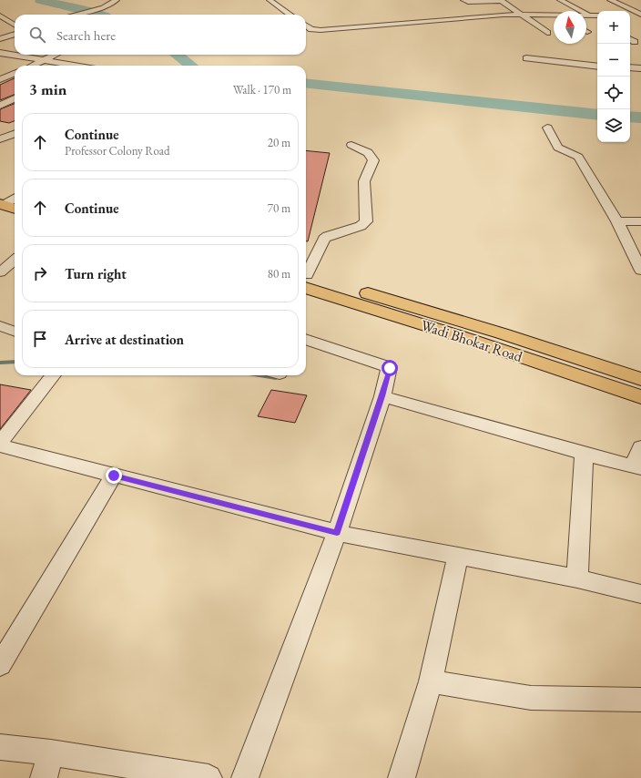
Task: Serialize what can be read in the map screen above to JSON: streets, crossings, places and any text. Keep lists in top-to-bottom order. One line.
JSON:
{"streets":{"main road":["Wadi Bhokar Road"]},"north":"top","page":{"map_buttons":["+","−"],"search":"Search here","heading":["3 min","Walk · 170 m"],"list":[["Continue","Professor Colony Road","20 m"],["Continue","70 m"],["Turn right","80 m"],"Arrive at destination"]}}
